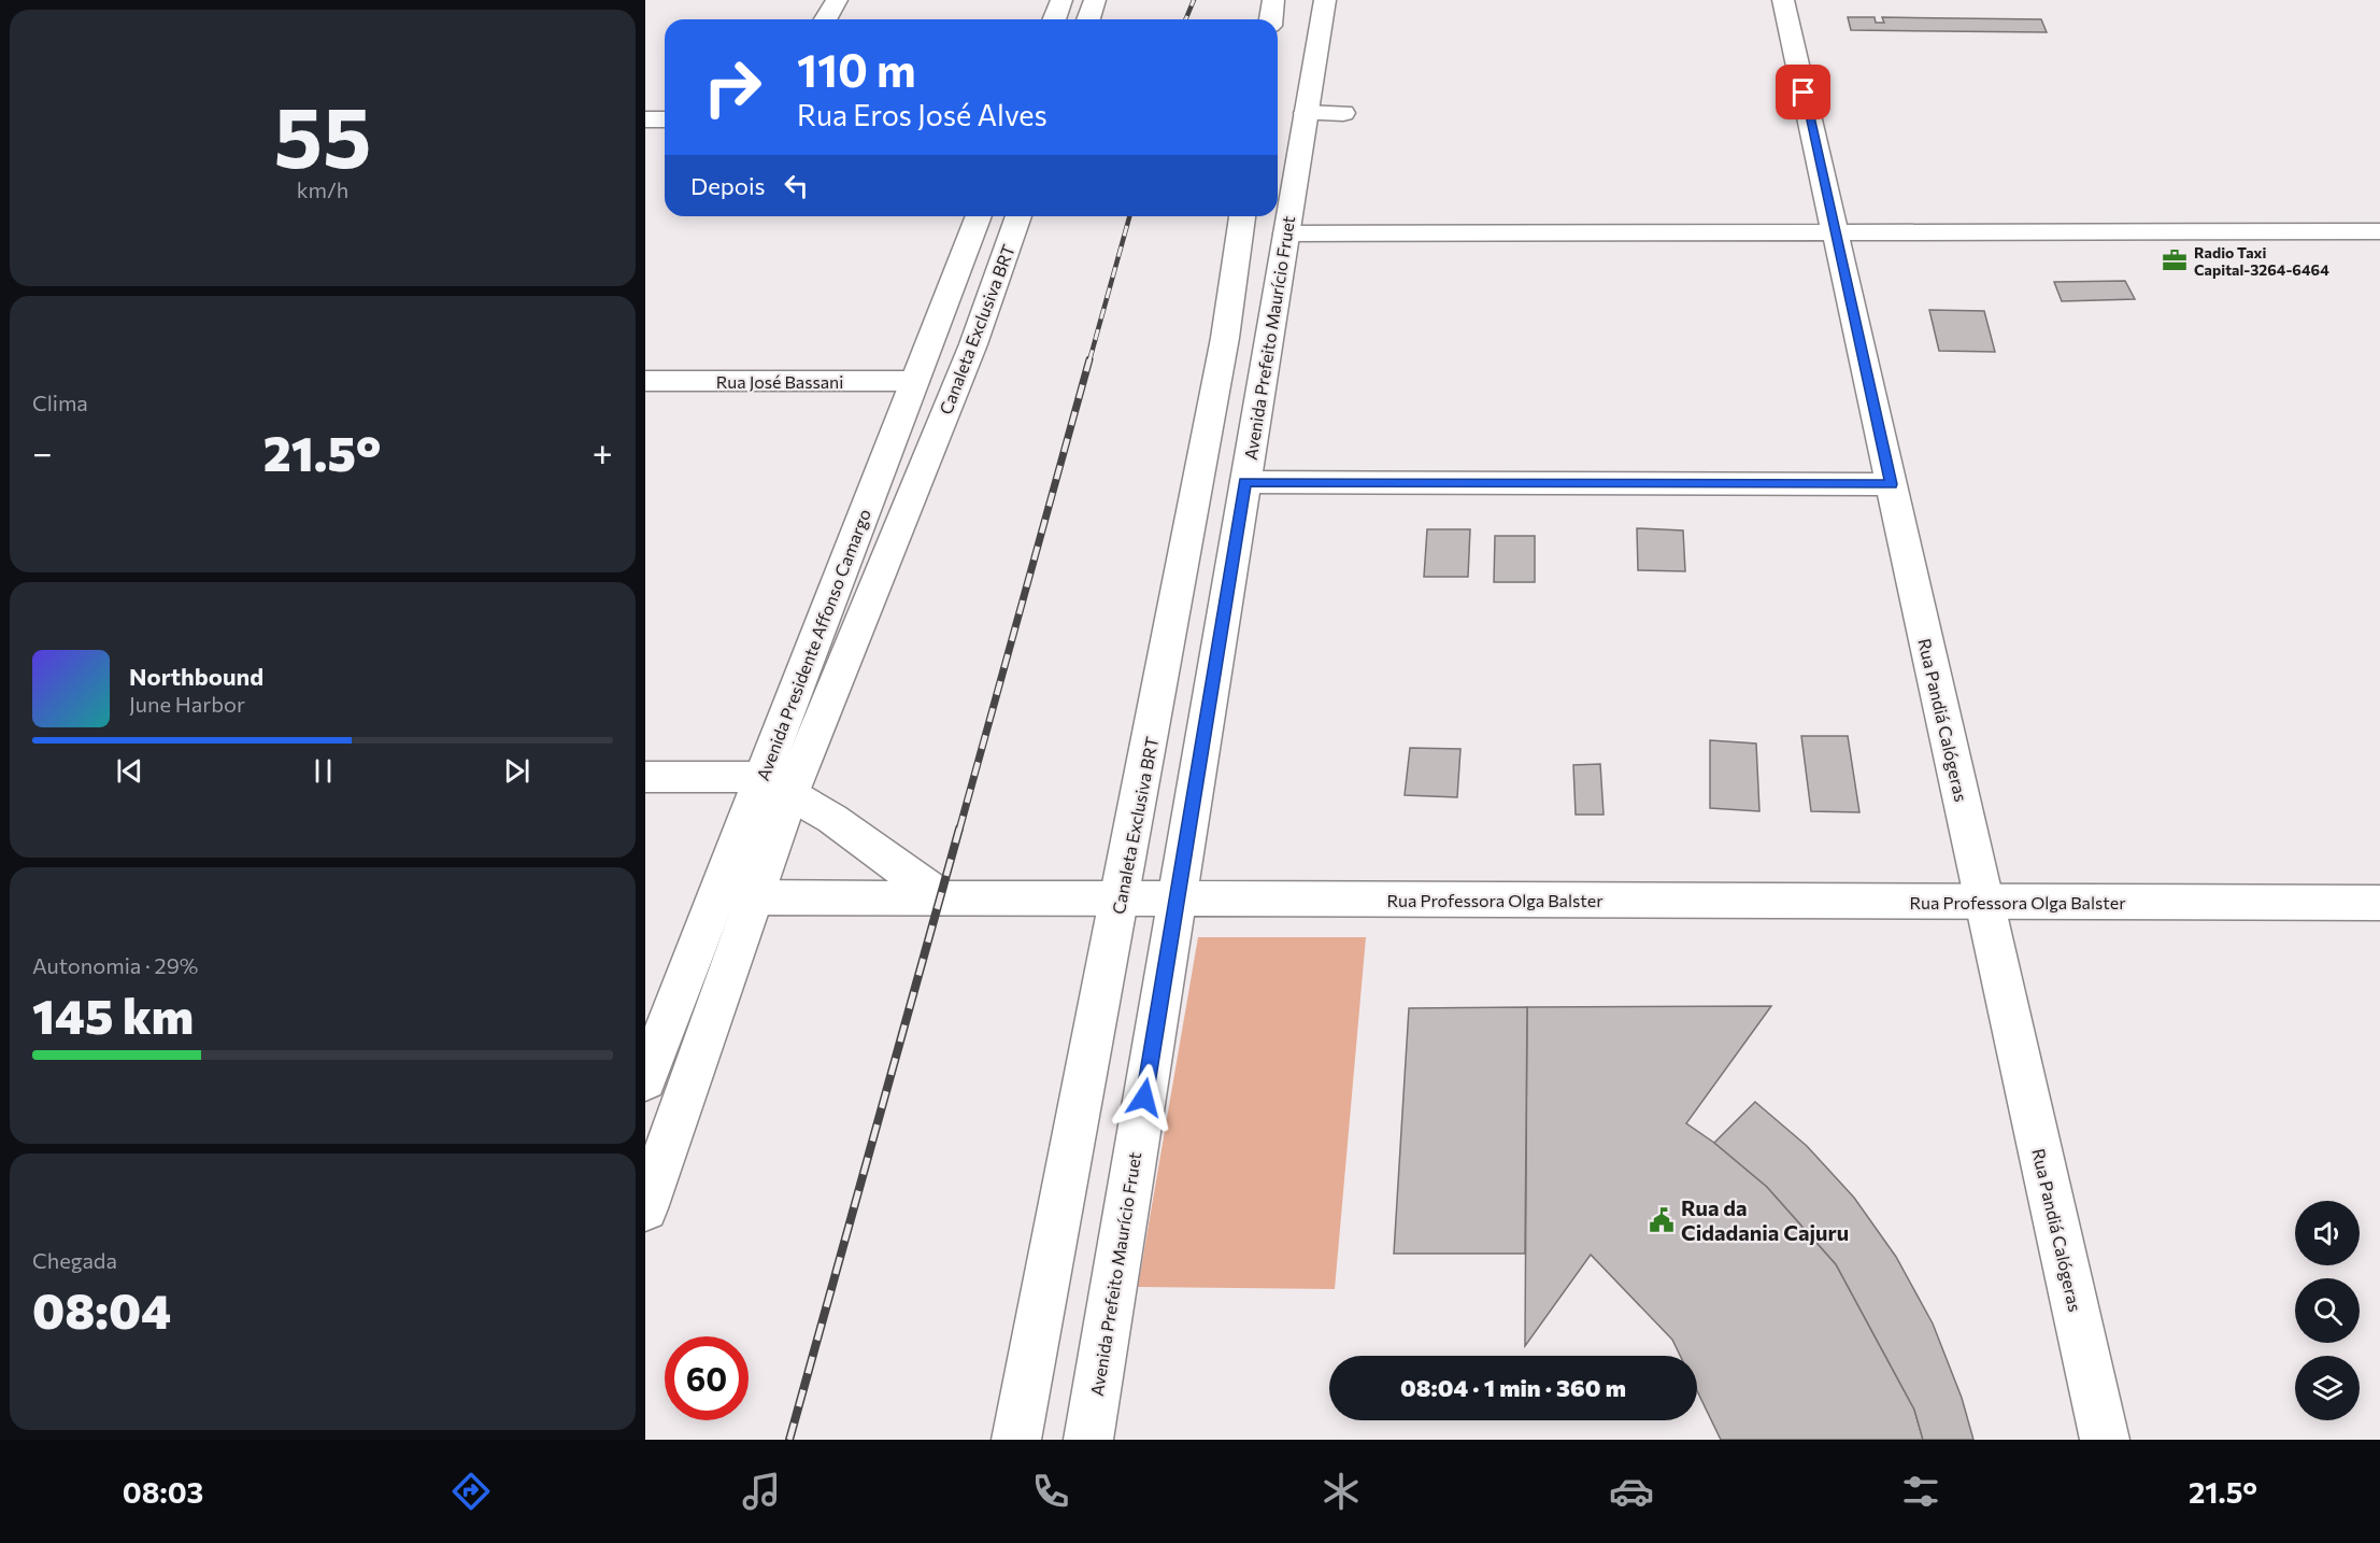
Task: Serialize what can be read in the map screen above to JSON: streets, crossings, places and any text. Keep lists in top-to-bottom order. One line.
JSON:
{"streets":{"main road":["Canaleta Exclusiva BRT","Avenida Prefeito Maurício Fruet","Rua José Bassani","Avenida Presidente Affonso Camargo","Rua Pandiá Calógeras","Rua Professora Olga Balster"]},"crossings":[["Canaleta Exclusiva BRT","Avenida Presidente Affonso Camargo"],["Canaleta Exclusiva BRT","Rua Professora Olga Balster"],["Avenida Prefeito Maurício Fruet","Rua Professora Olga Balster"],["Rua José Bassani","Avenida Presidente Affonso Camargo"],["Avenida Presidente Affonso Camargo","Rua Professora Olga Balster"],["Rua Pandiá Calógeras","Rua Professora Olga Balster"]],"places":{"office":["Radio Taxi Capital-3264-6464"],"public building":["Rua da Cidadania Cajuru"]},"page":{"tile":[["55","km/h"],"Clima",["Autonomia · 29%","145 km"],["Chegada","08:04"]],"turn":["110 m","Rua Eros José Alves"],"then":"Depois","heat":["−","21.5°","+"],"song":["Northbound","June Harbor"],"limit":"60","trip":"08:04 · 1 min · 360 m","tabs":["08:03","21.5°"]}}
